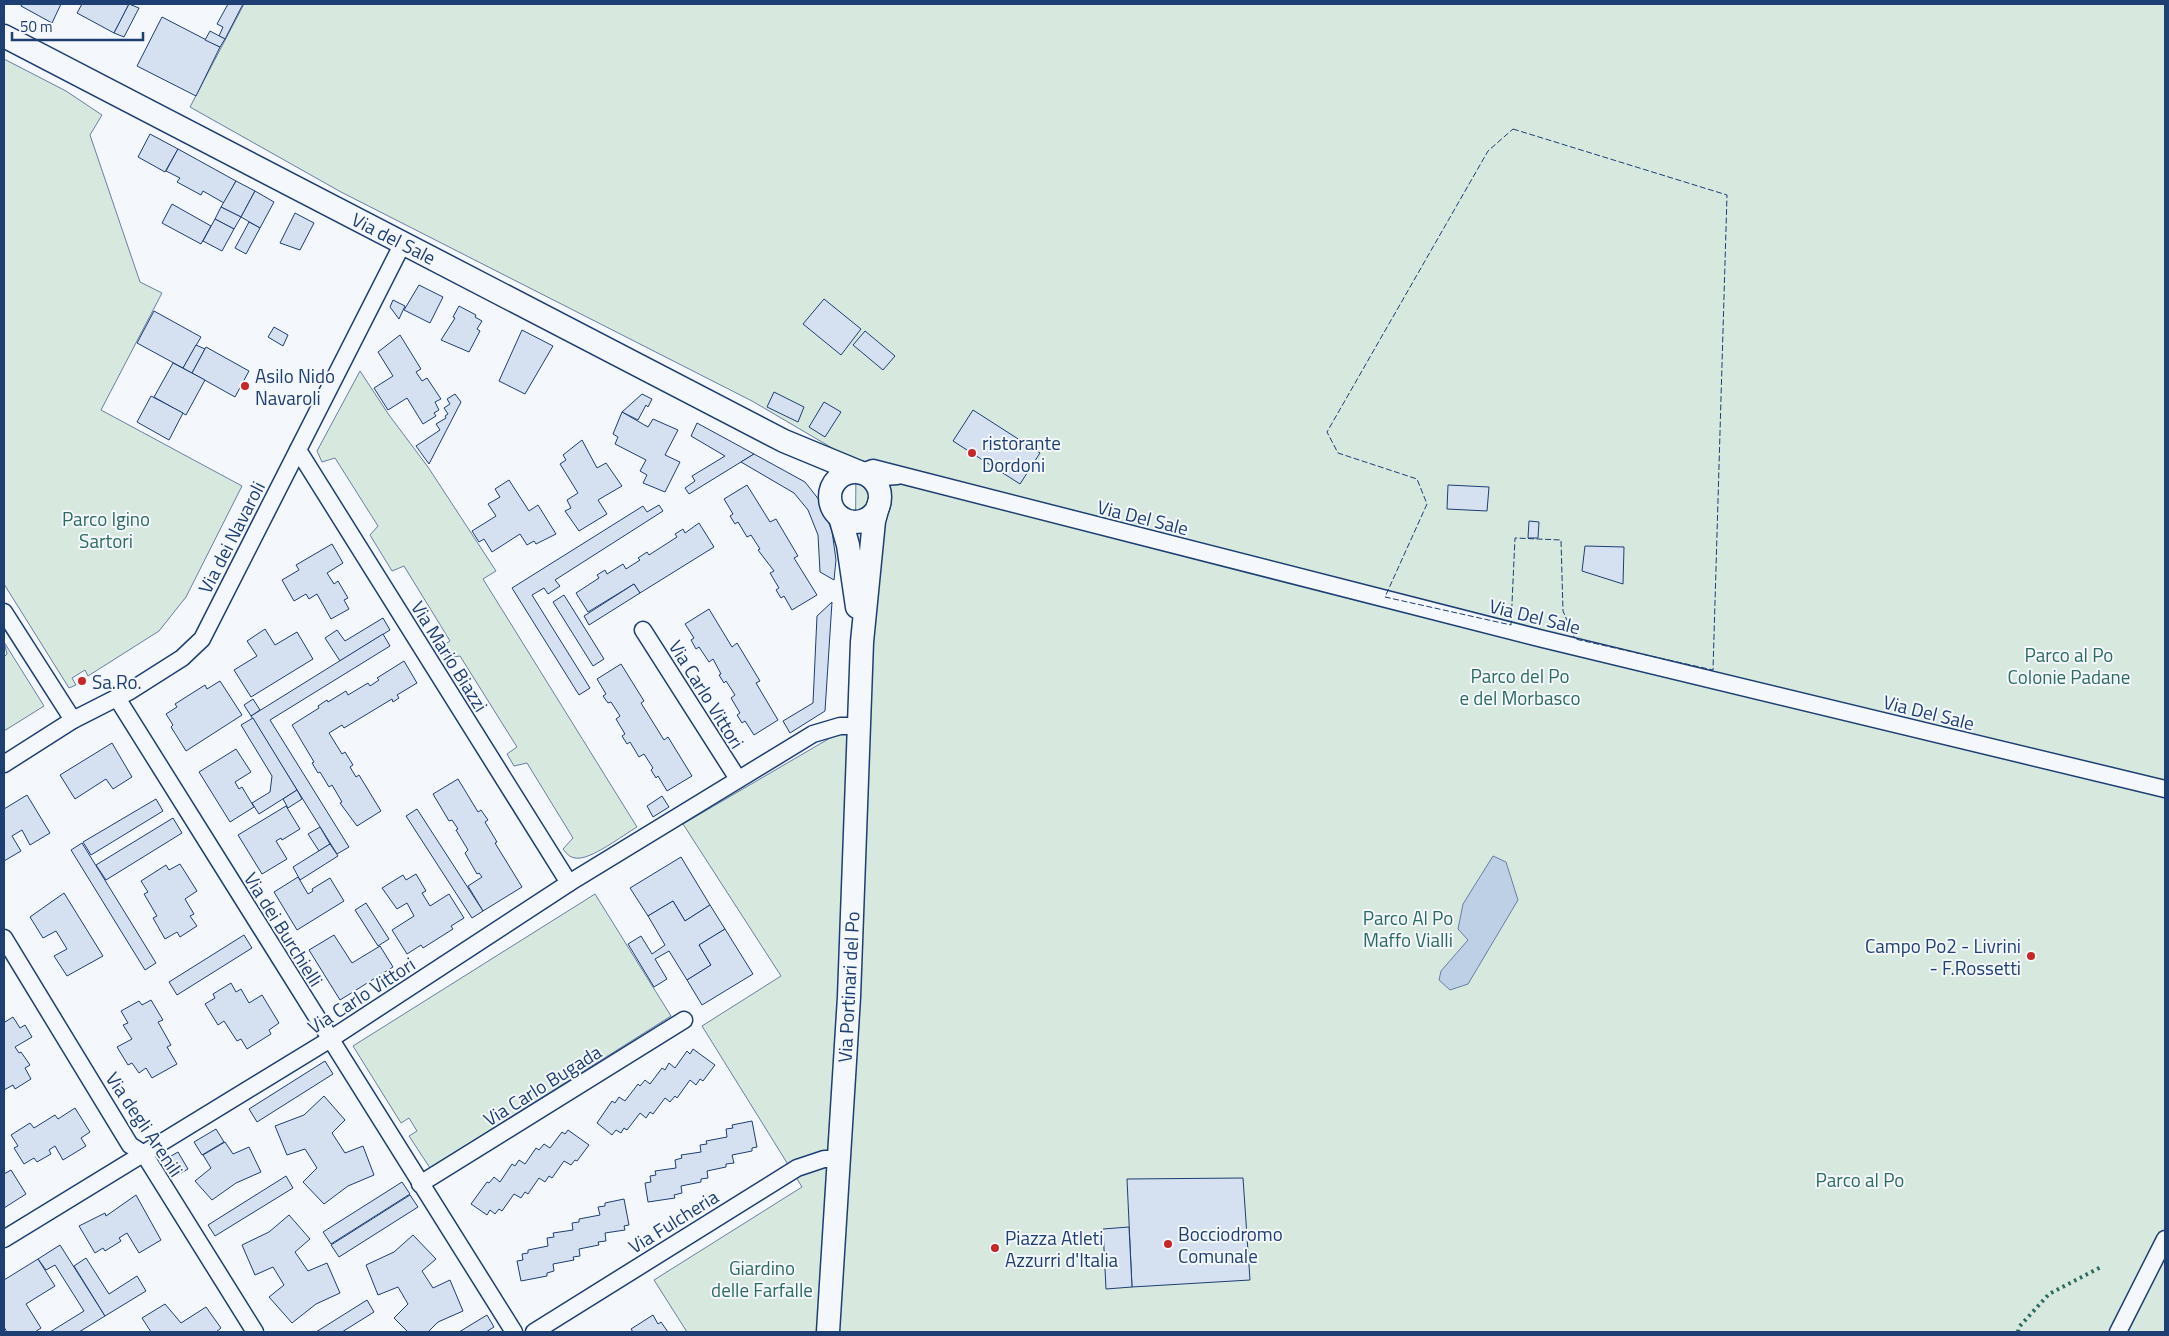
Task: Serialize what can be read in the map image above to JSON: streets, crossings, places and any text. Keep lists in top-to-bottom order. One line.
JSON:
{"streets":{"street":["Via del Sale","Via Del Sale","Via dei Navaroli","Via Mario Biazzi","Via Carlo Vittori","Via dei Burchielli","Via Portinari del Po","Via Carlo Bugada","Via degli Arenili","Via Fulcheria"]},"crossings":[["Via del Sale","Via Del Sale"],["Via del Sale","Via dei Navaroli"],["Via del Sale","Via Portinari del Po"],["Via dei Navaroli","Via Mario Biazzi"],["Via dei Navaroli","Via dei Burchielli"],["Via Mario Biazzi","Via Carlo Vittori"],["Via Carlo Vittori","Via dei Burchielli"],["Via Carlo Vittori","Via Portinari del Po"],["Via Carlo Vittori","Via degli Arenili"],["Via dei Burchielli","Via Carlo Bugada"],["Via Portinari del Po","Via Fulcheria"]],"parks":["Parco Igino Sartori","Parco al Po Colonie Padane","Parco del Po e del Morbasco","Parco Al Po Maffo Vialli","Parco al Po","Giardino delle Farfalle"],"places":["Asilo Nido Navaroli","ristorante Dordoni","Sa.Ro.","Campo Po2 - Livrini - F.Rossetti","Bocciodromo Comunale","Piazza Atleti Azzurri d'Italia"],"scale_bar":"50 m"}
